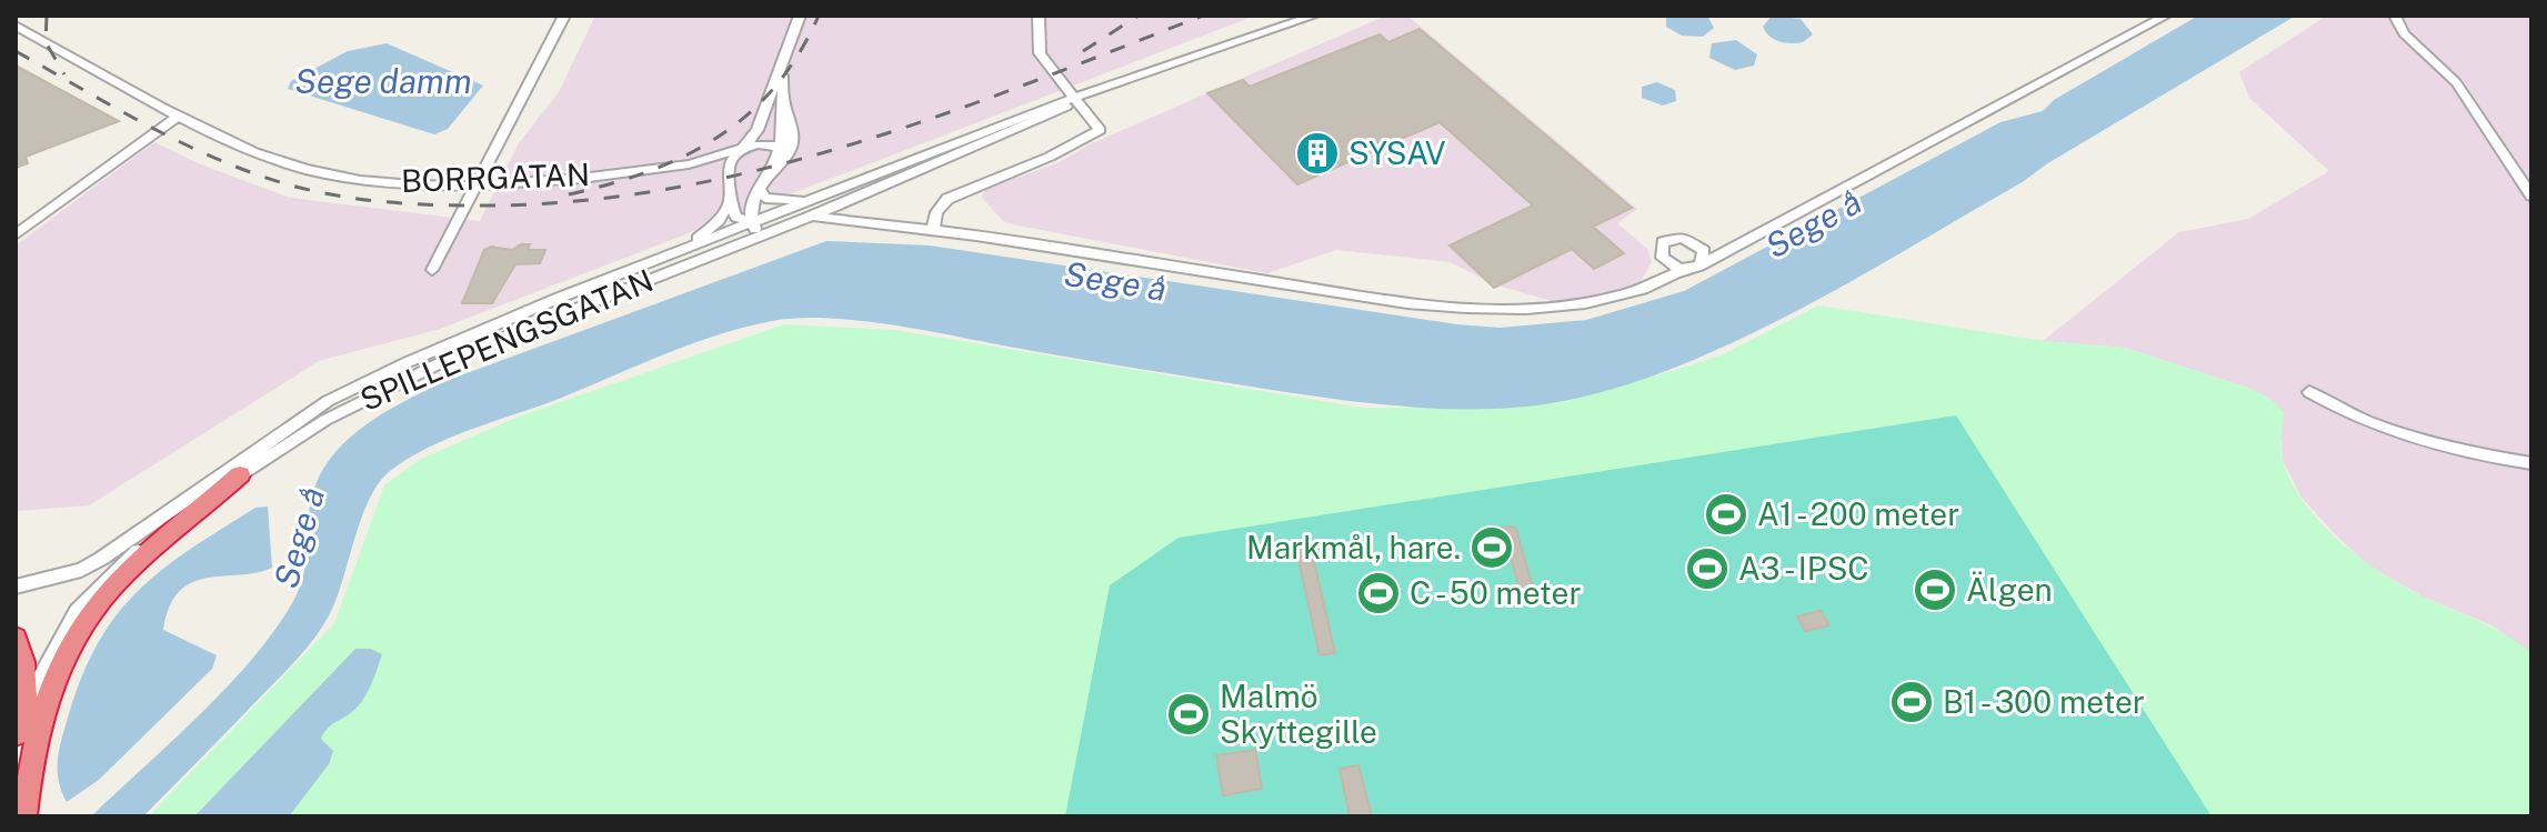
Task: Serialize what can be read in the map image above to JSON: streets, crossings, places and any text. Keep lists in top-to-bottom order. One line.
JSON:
{"streets":{"street":["BORRGATAN","SPILLEPENGSGATAN"]},"water":["Sege damm","Sege å"],"places":{"building":["SYSAV"],"sports":["A1 - 200 meter","Markmål, hare.","A3 - IPSC","Älgen","C - 50 meter","B1 - 300 meter","Malmö Skyttegille"]}}
